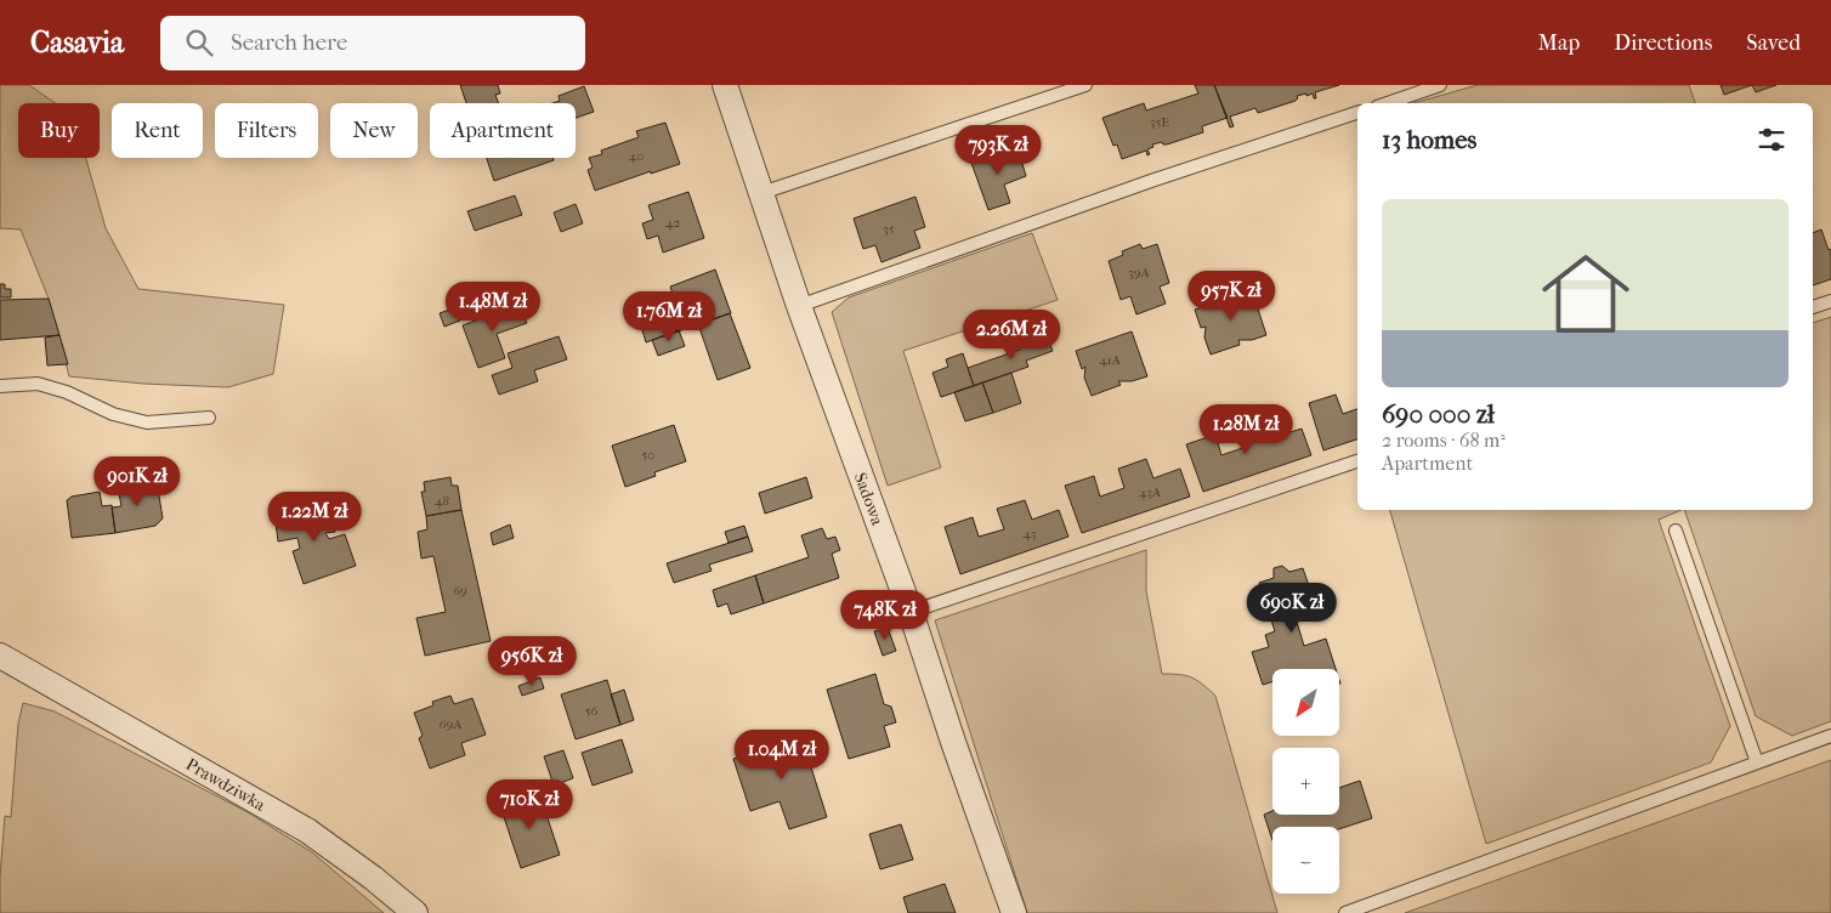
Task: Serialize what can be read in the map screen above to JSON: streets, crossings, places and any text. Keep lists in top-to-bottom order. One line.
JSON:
{"streets":{"street":["Sadowa","Prawdziwka"]},"house_numbers":["35E","40","42","35","39A","41A","50","43A","48","43","69","56","69A"],"north":"bottom left","page":{"header":"Casavia","search":"Search here","nav":["Map","Directions","Saved"],"chip":["Buy","Rent","Filters","New","Apartment"],"heading":"13 homes","price":["793K zł","957K zł","1.48M zł","1.76M zł","2.26M zł","1.28M zł","901K zł","1.22M zł","690K zł","748K zł","956K zł","1.04M zł","710K zł"],"list":[{"name":"690 000 zł","note":"2 rooms · 68 m² · Apartment"}],"map_buttons":["+","−"]}}
